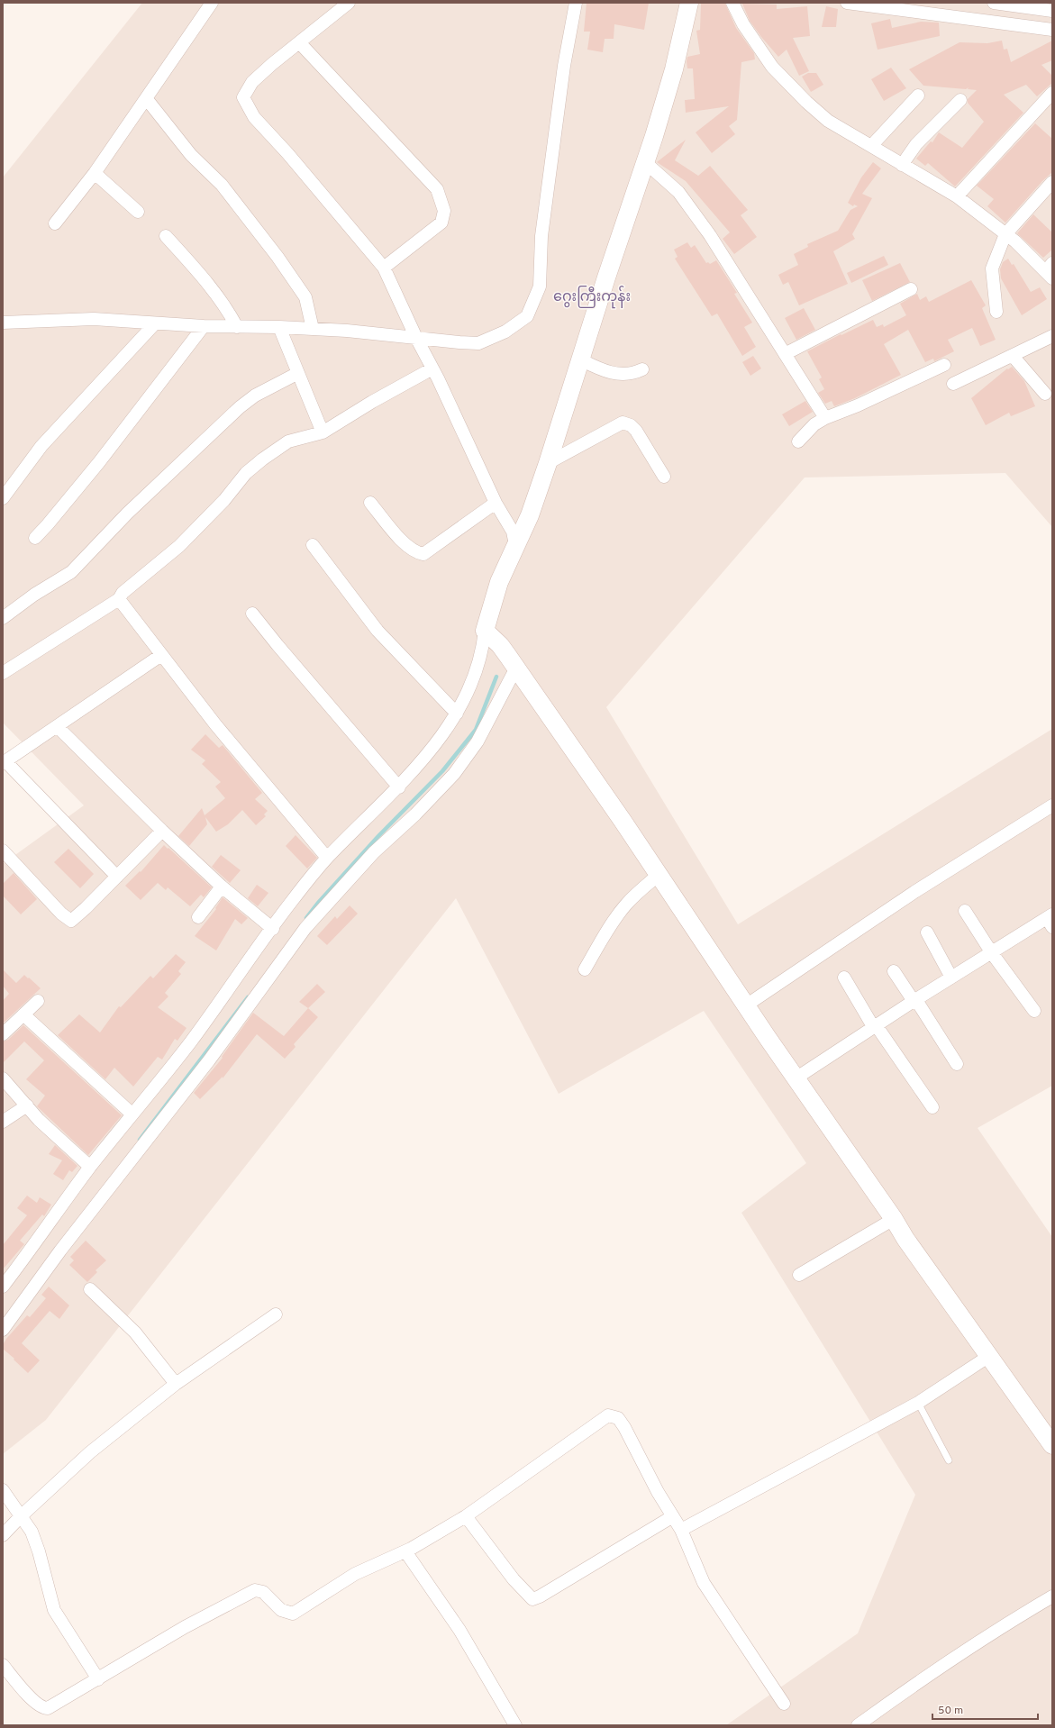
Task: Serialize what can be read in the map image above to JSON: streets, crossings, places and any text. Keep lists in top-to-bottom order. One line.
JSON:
{"districts":["ဂွေးကြီးကုန်း"],"scale_bar":"50 m"}
